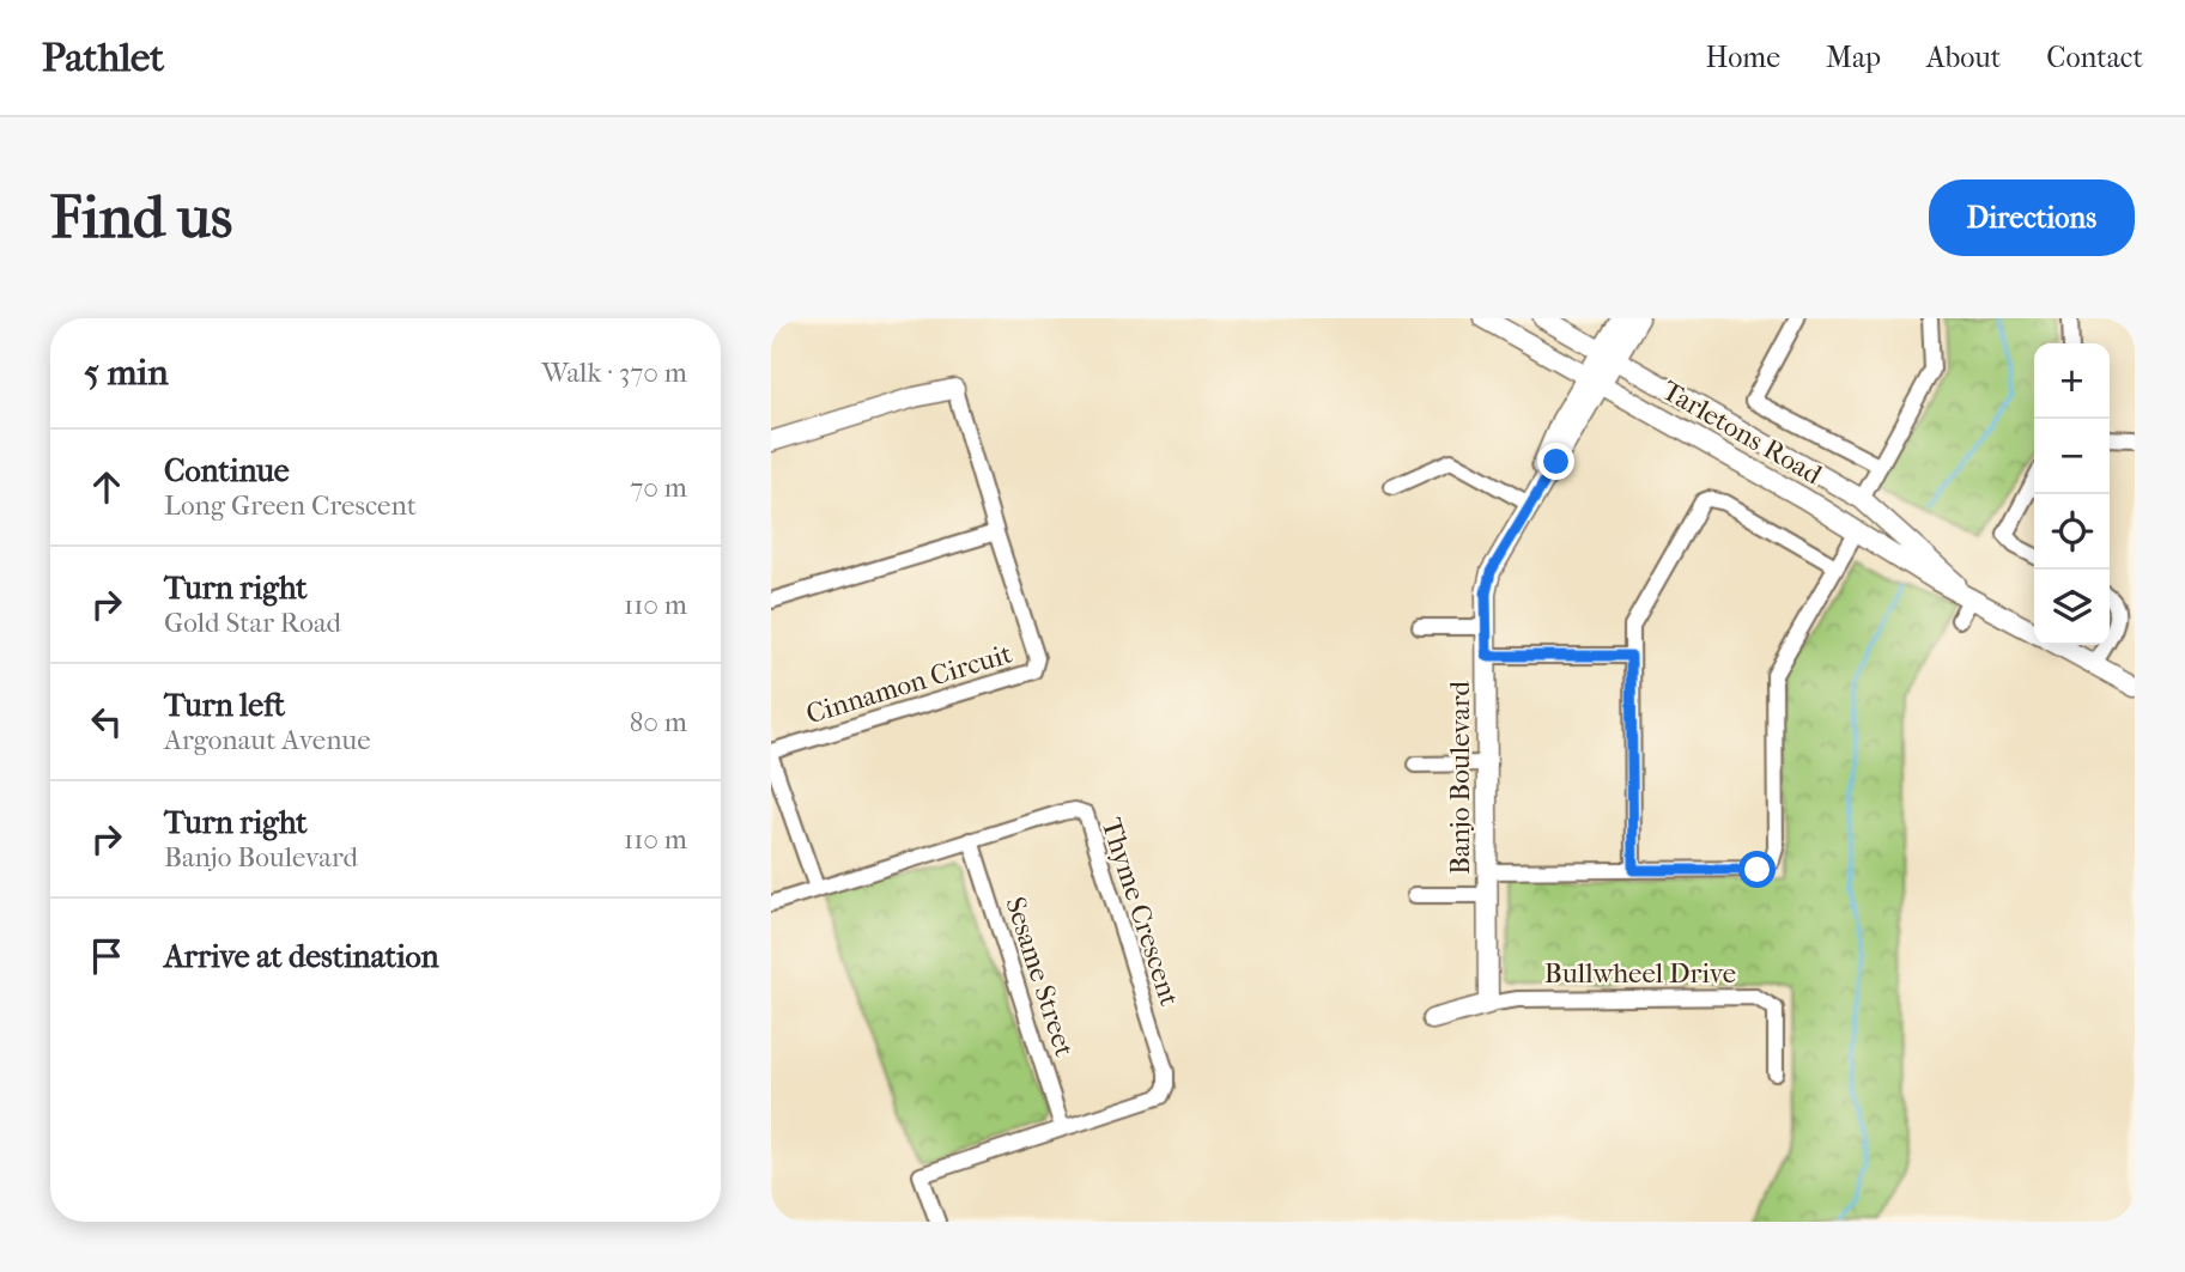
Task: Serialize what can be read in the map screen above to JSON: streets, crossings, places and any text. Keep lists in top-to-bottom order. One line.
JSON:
{"streets":{"street":["Tarletons Road","Cinnamon Circuit","Banjo Boulevard","Thyme Crescent","Bullwheel Drive","Sesame Street"]},"crossings":[["Tarletons Road","Banjo Boulevard"],["Banjo Boulevard","Bullwheel Drive"],["Thyme Crescent","Sesame Street"]],"page":{"header":"Pathlet","nav":["Home","Map","About","Contact"],"buttons":"Directions","title":"Find us","heading":["5 min","Walk · 370 m"],"map_buttons":["+","−"],"list":[["Continue","Long Green Crescent","70 m"],["Turn right","Gold Star Road","110 m"],["Turn left","Argonaut Avenue","80 m"],["Turn right","Banjo Boulevard","110 m"],"Arrive at destination"]}}
